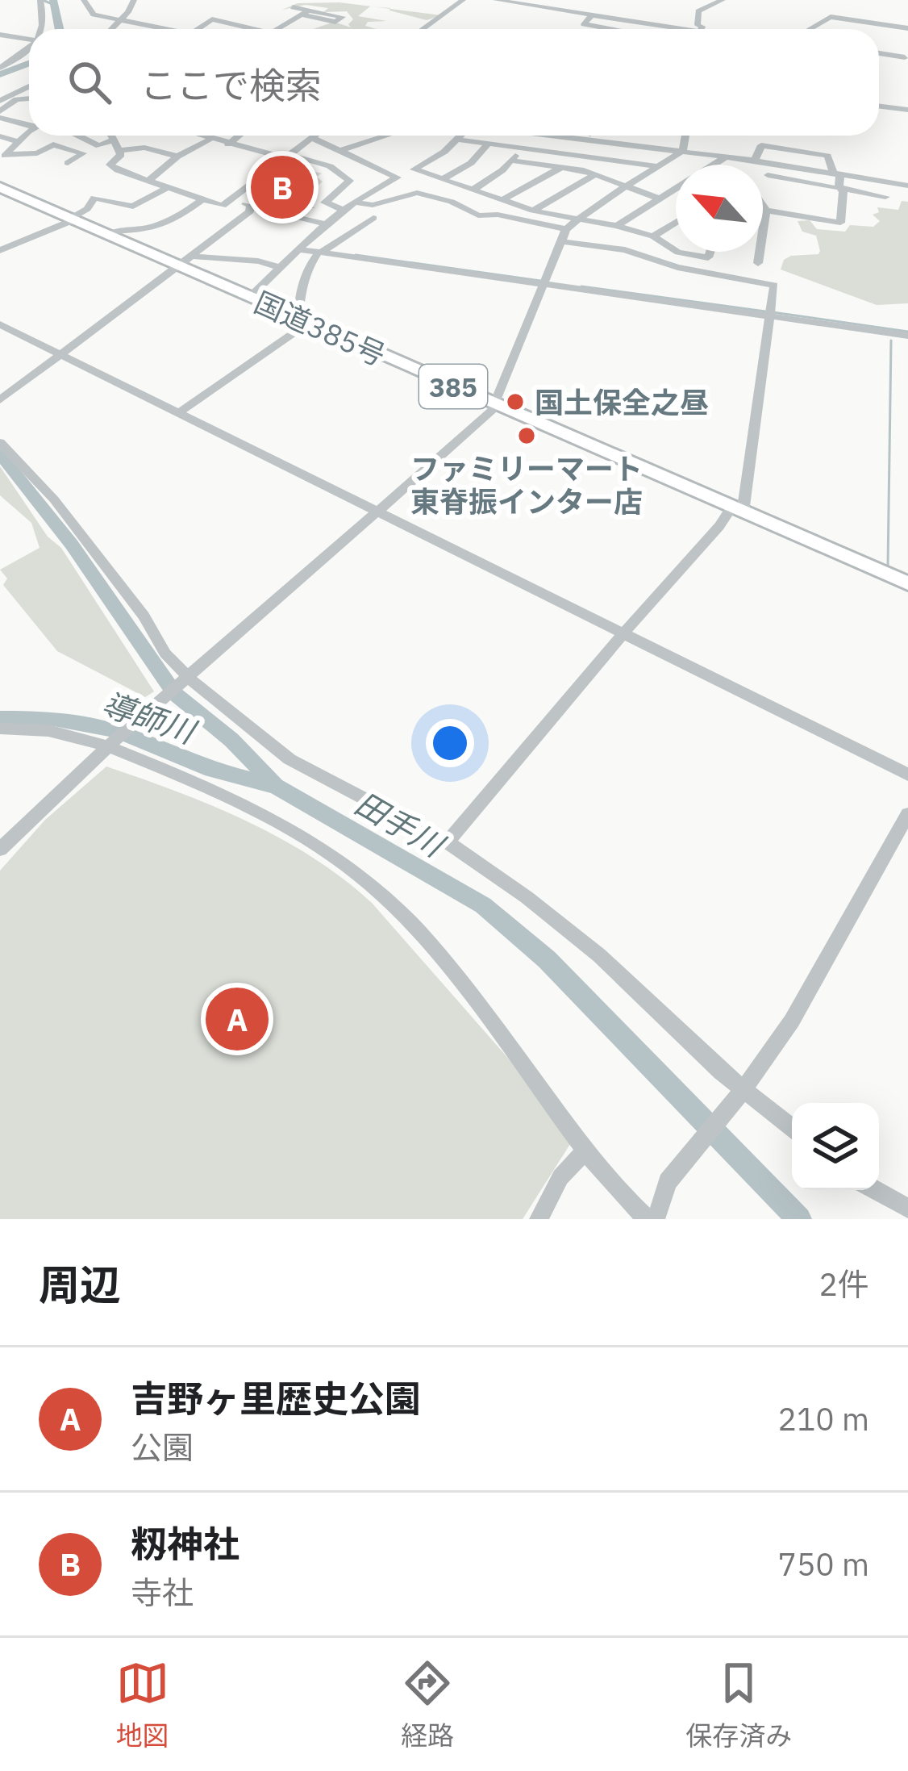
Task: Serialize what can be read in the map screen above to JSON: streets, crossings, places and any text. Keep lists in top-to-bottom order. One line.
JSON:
{"streets":{"highway":["国道385号","385"]},"water":["導師川","田手川"],"places":["国土保全之昼","ファミリーマート 東脊振インター店"],"north":"top left","page":{"search":"ここで検索","pins":["B","A"],"heading":["周辺","2件"],"list":[{"mark":"A","name":"吉野ヶ里歴史公園","note":"公園","value":"210 m"},{"mark":"B","name":"籾神社","note":"寺社","value":"750 m"}],"nav":["地図","経路","保存済み"]}}
